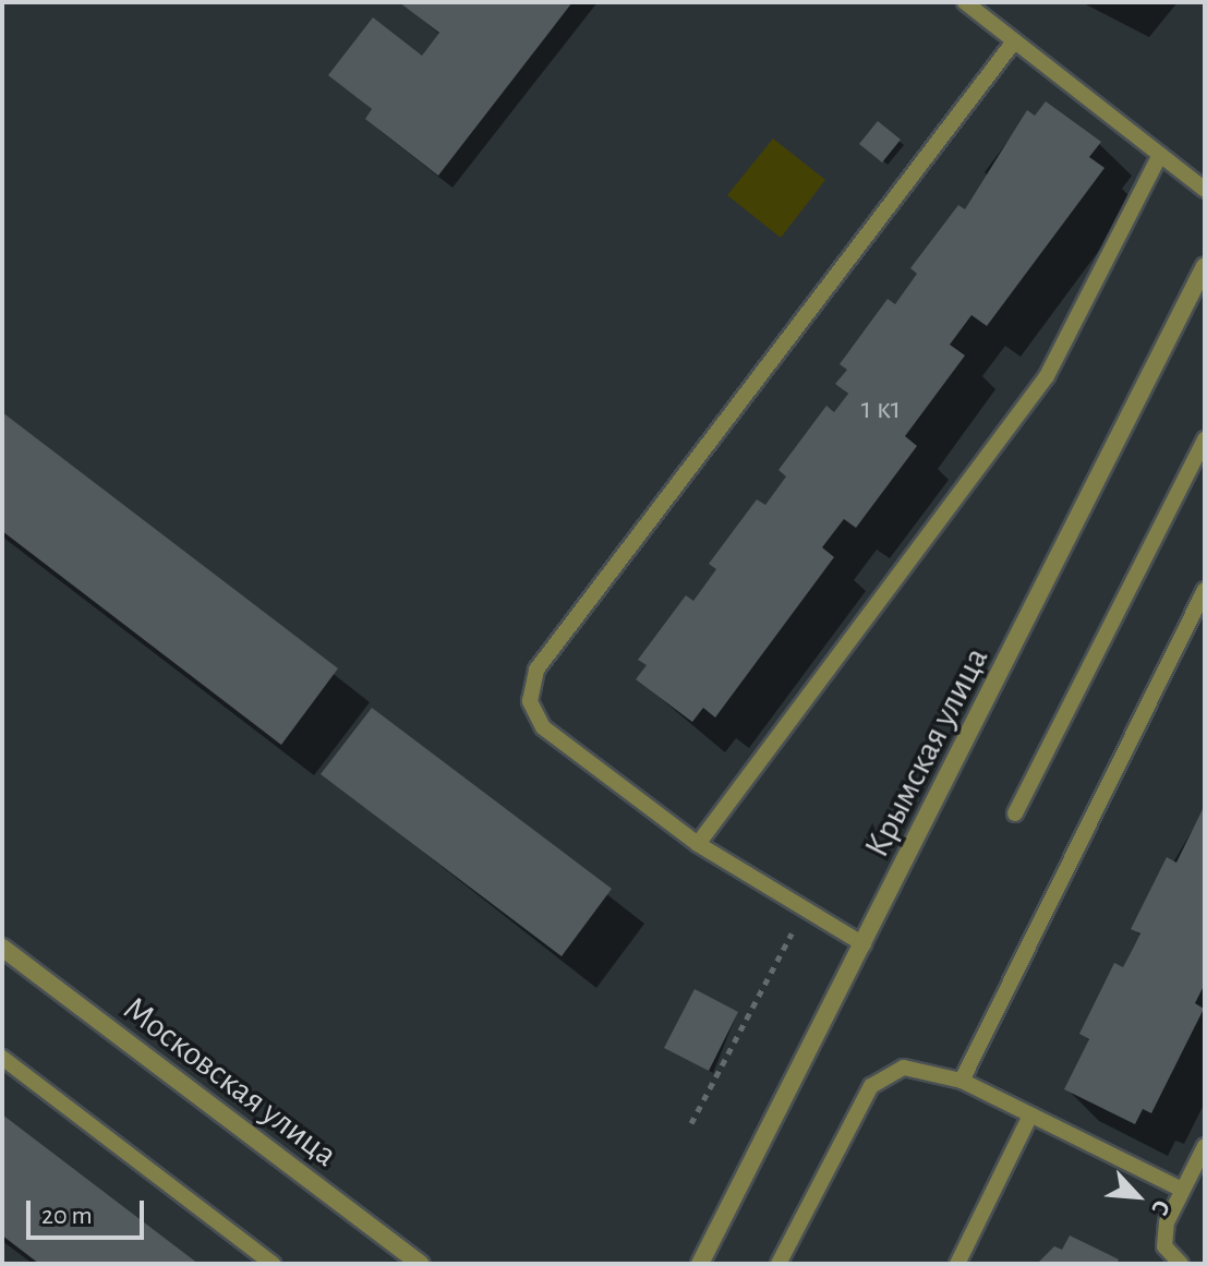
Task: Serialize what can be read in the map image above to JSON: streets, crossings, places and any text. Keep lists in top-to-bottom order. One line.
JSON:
{"streets":{"street":["Крымская улица","Московская улица"]},"house_numbers":["1 к1"],"scale_bar":"20 m","north":"bottom right"}
